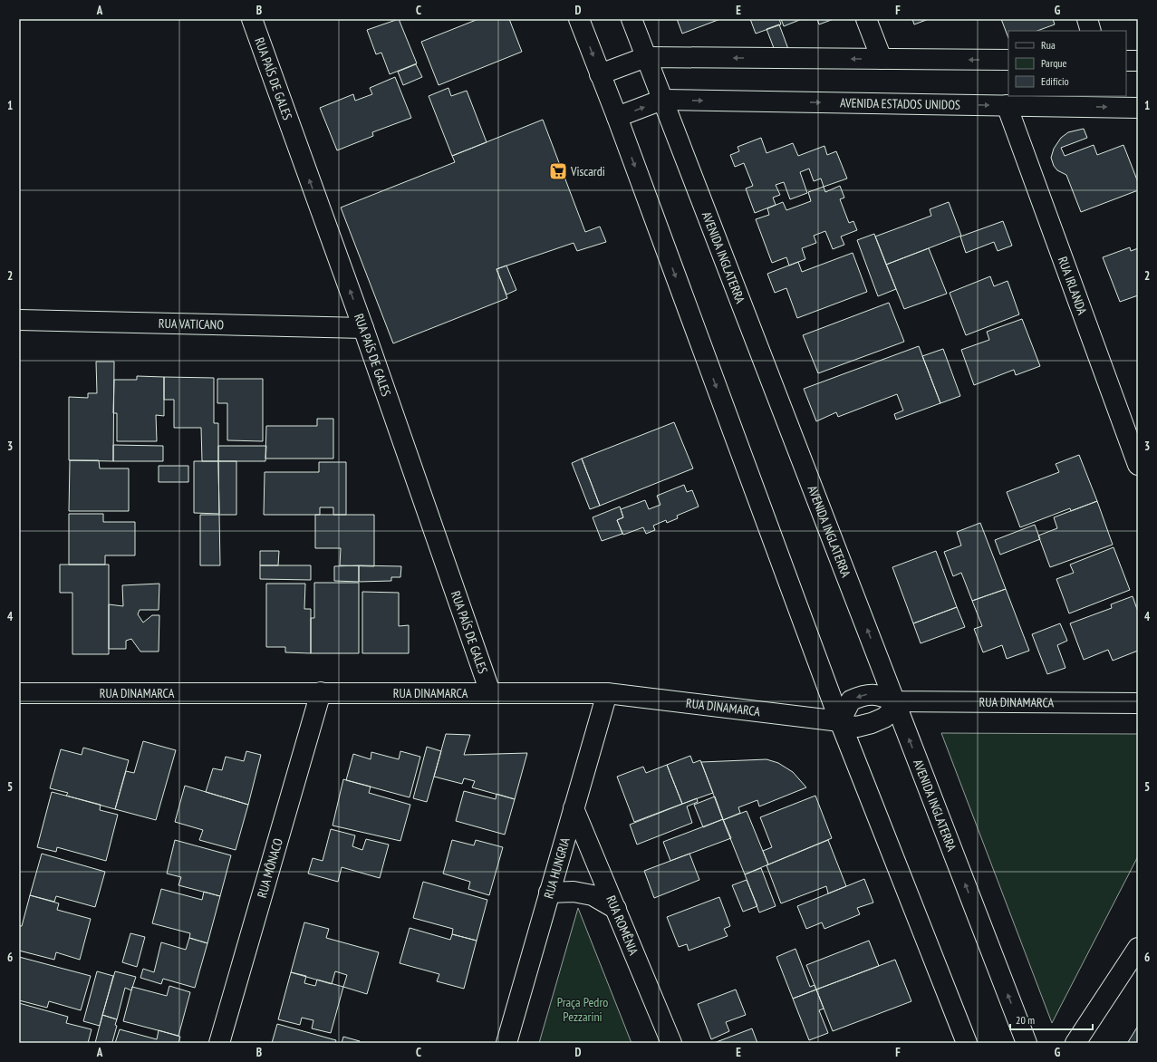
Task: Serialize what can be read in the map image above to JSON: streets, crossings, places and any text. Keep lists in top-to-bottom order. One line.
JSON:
{"streets":{"street":["RUA PAÍS DE GALES","AVENIDA ESTADOS UNIDOS","AVENIDA INGLATERRA","RUA IRLANDA","RUA VATICANO","RUA DINAMARCA","RUA MÔNACO","RUA HUNGRIA","RUA ROMÊNIA"]},"crossings":[["RUA PAÍS DE GALES","RUA VATICANO"],["RUA PAÍS DE GALES","RUA DINAMARCA"],["AVENIDA ESTADOS UNIDOS","AVENIDA INGLATERRA"],["AVENIDA ESTADOS UNIDOS","RUA IRLANDA"],["AVENIDA INGLATERRA","RUA DINAMARCA"],["RUA DINAMARCA","RUA MÔNACO"],["RUA DINAMARCA","RUA HUNGRIA"],["RUA HUNGRIA","RUA ROMÊNIA"]],"one_way":["RUA PAÍS DE GALES"],"parks":["Praça Pedro Pezzarini"],"places":{"supermarket":["Viscardi"]},"legend":["Rua","Parque","Edifício"],"scale_bar":"20 m","grid":{"columns":["A","B","C","D","E","F","G"],"rows":["1","2","3","4","5","6"]}}
